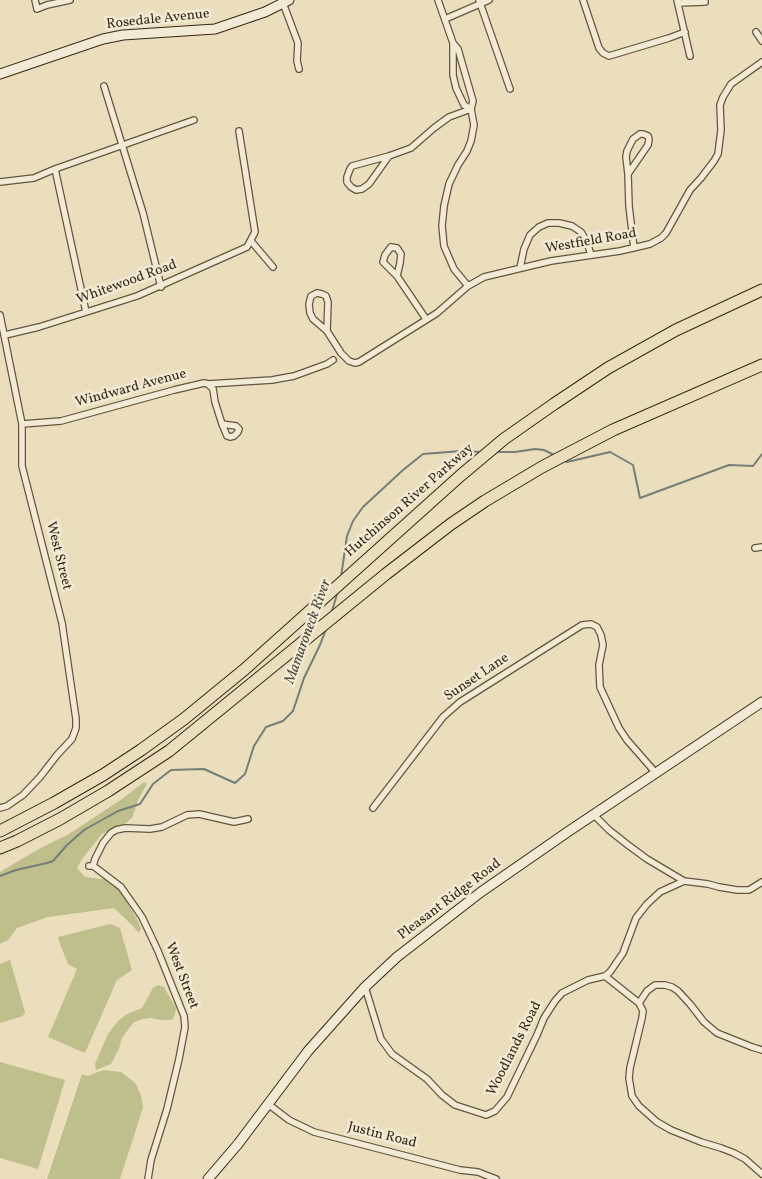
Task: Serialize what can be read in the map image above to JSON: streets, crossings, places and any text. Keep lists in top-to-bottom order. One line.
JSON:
{"streets":{"highway":["Hutchinson River Parkway"],"street":["Rosedale Avenue","Westfield Road","Whitewood Road","Windward Avenue","West Street","Sunset Lane","Pleasant Ridge Road","Woodlands Road","Justin Road"]},"crossings":[["Whitewood Road","West Street"],["Windward Avenue","West Street"],["Sunset Lane","Pleasant Ridge Road"],["Pleasant Ridge Road","Woodlands Road"],["Pleasant Ridge Road","Justin Road"]],"water":["Mamaroneck River"]}
